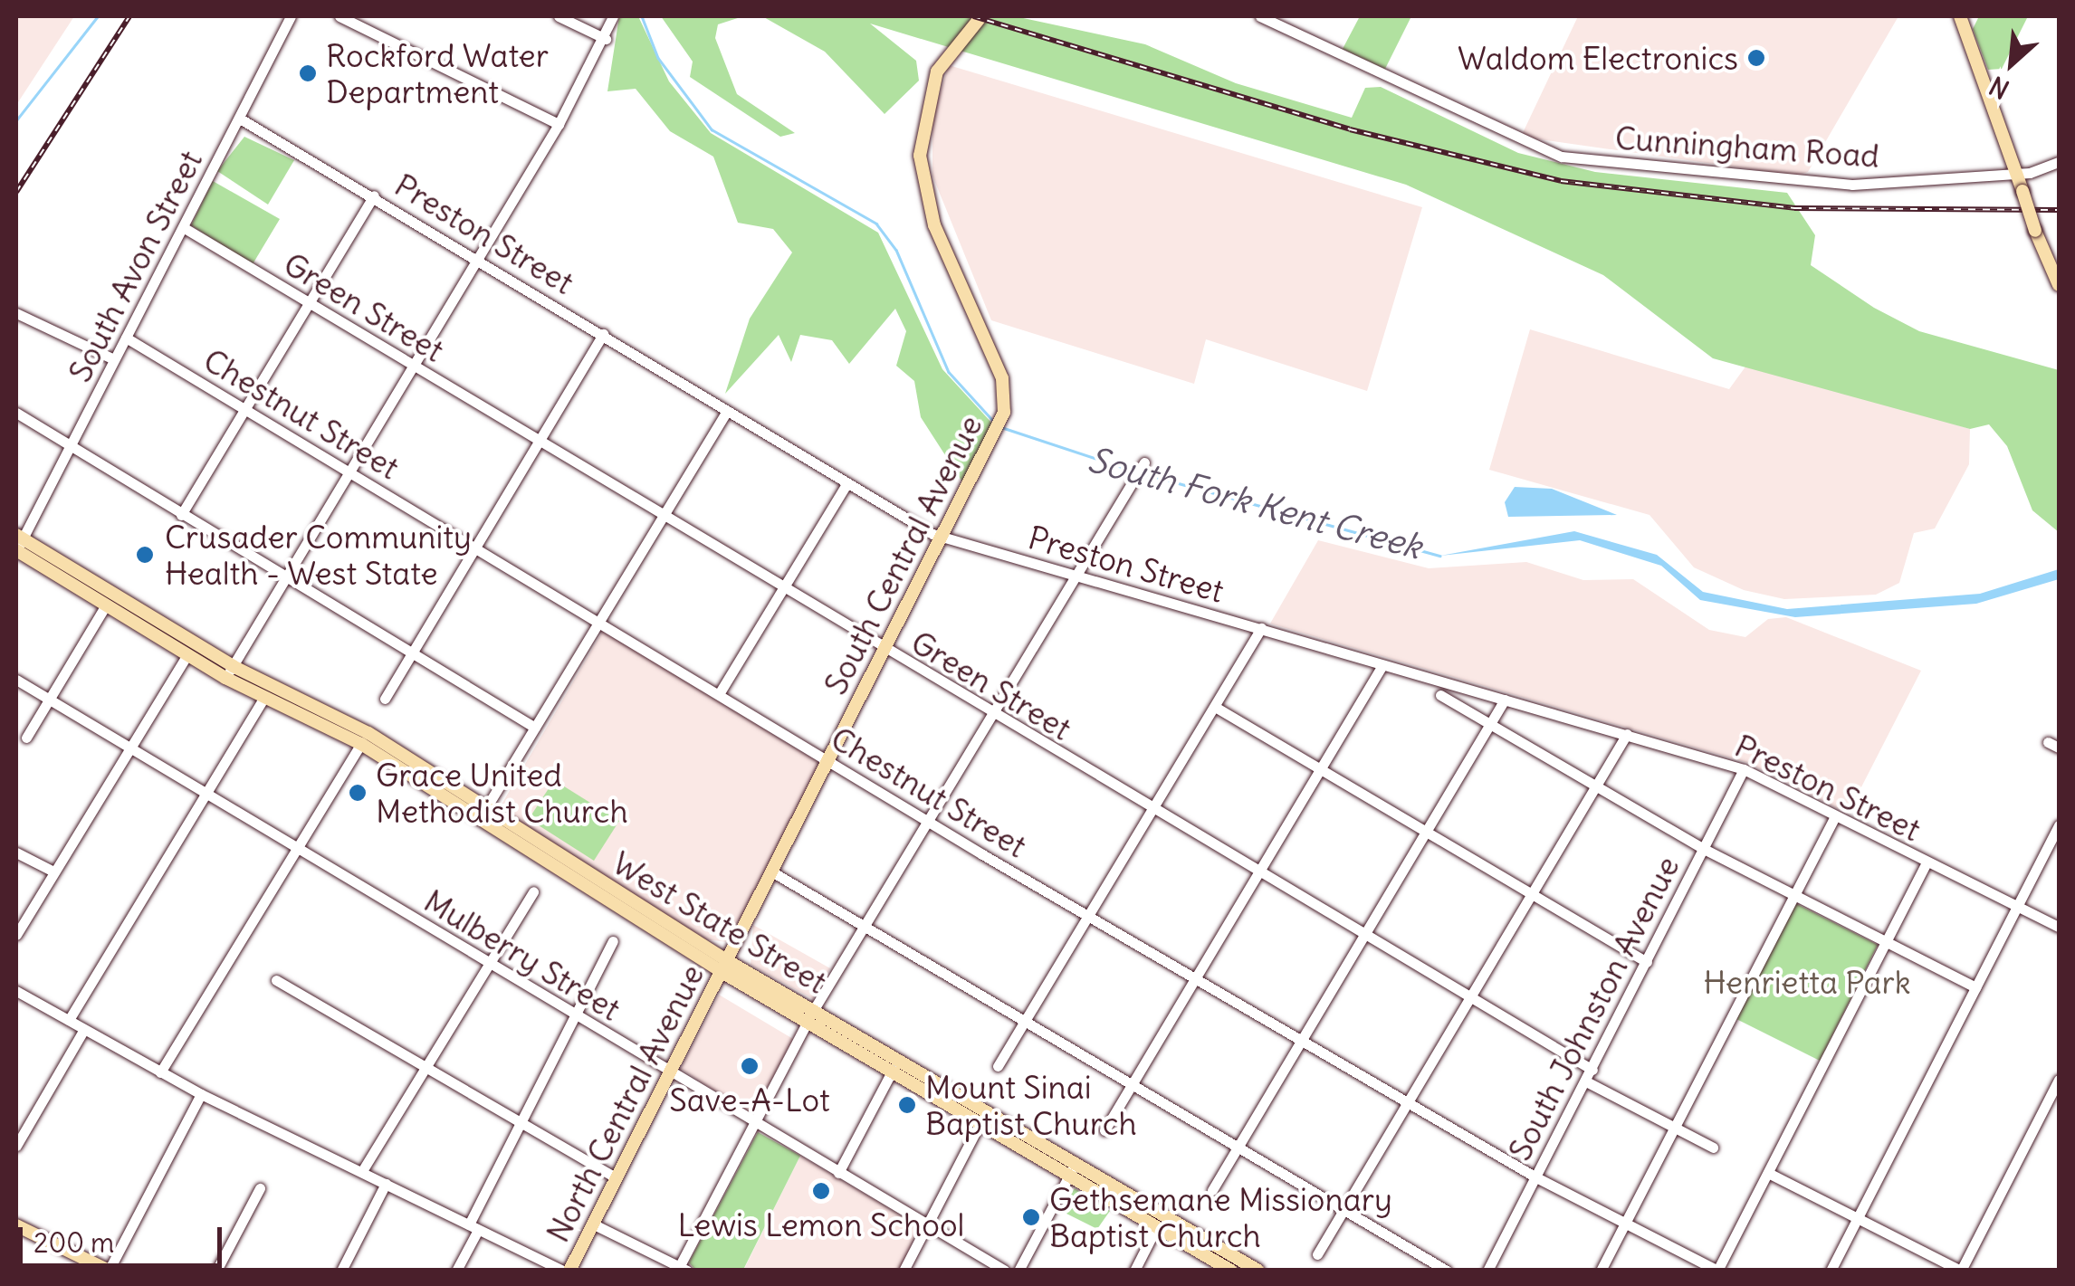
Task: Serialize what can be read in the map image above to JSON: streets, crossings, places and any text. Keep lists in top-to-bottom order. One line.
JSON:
{"streets":{"main road":["South Central Avenue","West State Street","North Central Avenue"],"street":["Cunningham Road","Preston Street","South Avon Street","Green Street","Chestnut Street","Mulberry Street","South Johnston Avenue"]},"crossings":[["Preston Street","South Avon Street"],["Preston Street","South Central Avenue"],["Preston Street","South Johnston Avenue"],["South Avon Street","Green Street"],["South Avon Street","Chestnut Street"],["South Avon Street","West State Street"],["Green Street","South Central Avenue"],["Green Street","South Johnston Avenue"],["Chestnut Street","South Central Avenue"],["Chestnut Street","South Johnston Avenue"],["South Central Avenue","West State Street"],["South Central Avenue","North Central Avenue"],["West State Street","North Central Avenue"],["Mulberry Street","North Central Avenue"]],"water":["South Fork Kent Creek"],"parks":["Henrietta Park"],"places":["Waldom Electronics","Rockford Water Department","Crusader Community Health - West State","Grace United Methodist Church","Save-A-Lot","Mount Sinai Baptist Church","Lewis Lemon School","Gethsemane Missionary Baptist Church"],"scale_bar":"200 m","north":"bottom left"}
